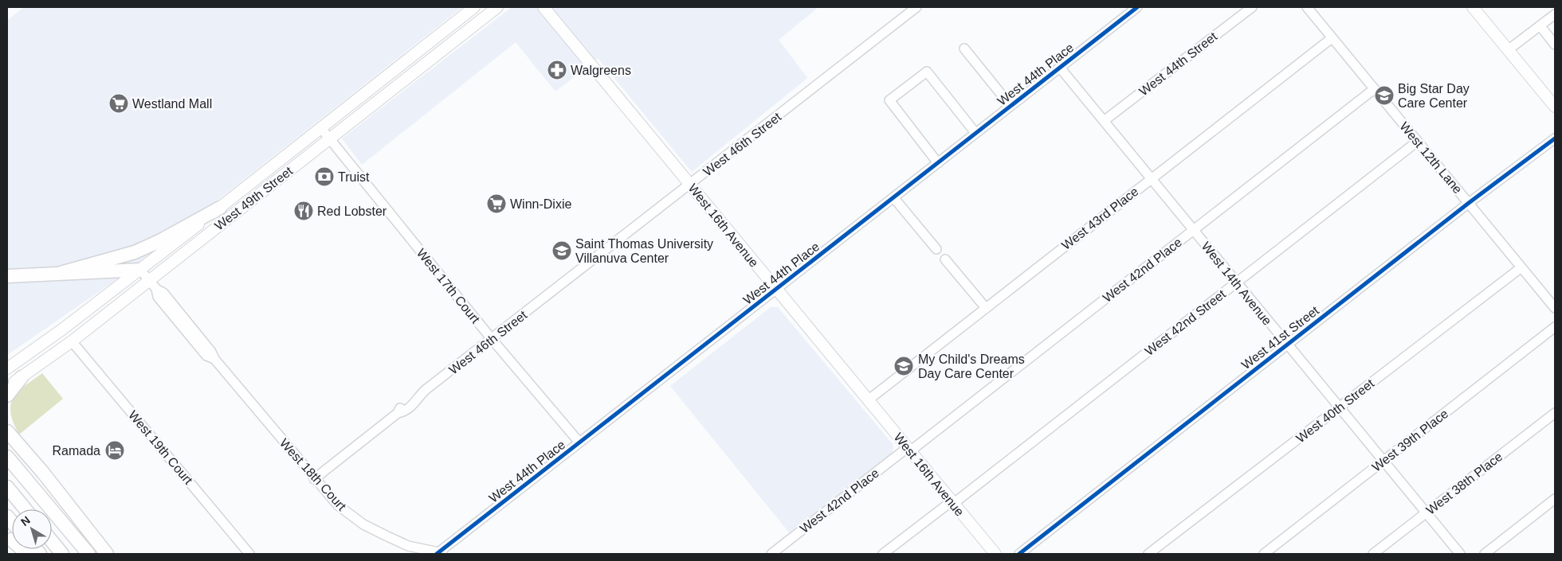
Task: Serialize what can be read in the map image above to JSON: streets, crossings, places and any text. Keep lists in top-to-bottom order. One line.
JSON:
{"streets":{"main road":["West 49th Street","West 16th Avenue"],"street":["West 44th Street","West 44th Place","West 46th Street","West 12th Lane","West 43rd Place","West 42nd Place","West 14th Avenue","West 17th Court","West 42nd Street","West 41st Street","West 40th Street","West 39th Place","West 19th Court","West 18th Court","West 38th Place"]},"crossings":[["West 44th Street","West 14th Avenue"],["West 44th Place","West 16th Avenue"],["West 44th Place","West 14th Avenue"],["West 44th Place","West 17th Court"],["West 44th Place","West 18th Court"],["West 46th Street","West 16th Avenue"],["West 46th Street","West 17th Court"],["West 46th Street","West 18th Court"],["West 12th Lane","West 43rd Place"],["West 12th Lane","West 42nd Place"],["West 12th Lane","West 42nd Street"],["West 12th Lane","West 41st Street"],["West 12th Lane","West 40th Street"],["West 49th Street","West 17th Court"],["West 49th Street","West 19th Court"],["West 49th Street","West 18th Court"],["West 43rd Place","West 16th Avenue"],["West 43rd Place","West 14th Avenue"],["West 16th Avenue","West 42nd Place"],["West 16th Avenue","West 42nd Street"],["West 42nd Place","West 14th Avenue"],["West 14th Avenue","West 42nd Street"],["West 14th Avenue","West 41st Street"],["West 14th Avenue","West 40th Street"],["West 14th Avenue","West 39th Place"],["West 14th Avenue","West 38th Place"]],"places":{"pharmacy":["Walgreens"],"school or university":["Big Star Day Care Center","Saint Thomas University Villanuva Center","My Child's Dreams Day Care Center"],"supermarket":["Westland Mall","Winn-Dixie"],"bank":["Truist"],"restaurant":["Red Lobster"],"hotel":["Ramada"]},"north":"top left"}
